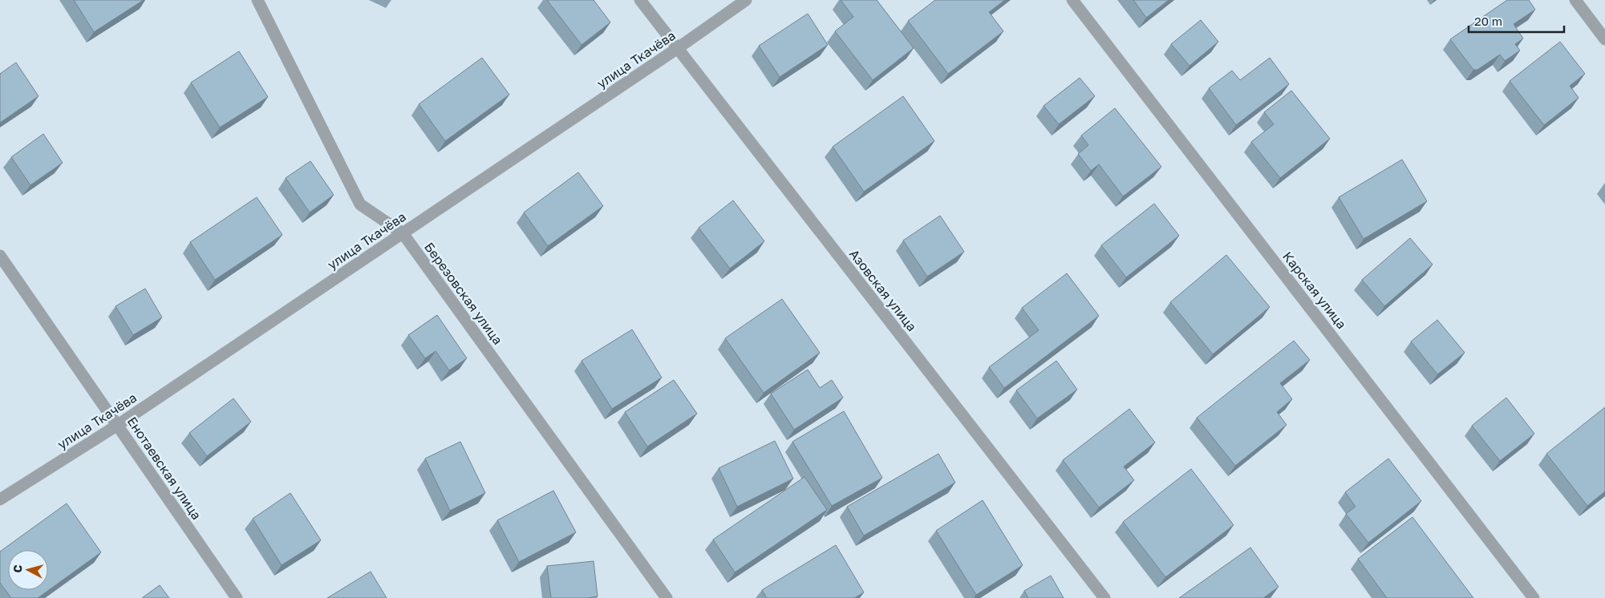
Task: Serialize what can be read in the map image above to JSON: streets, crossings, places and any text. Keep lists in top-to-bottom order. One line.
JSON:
{"streets":{"street":["улица Ткачёва","Азовская улица","Карская улица","Березовская улица","Енотаевская улица"]},"crossings":[["улица Ткачёва","Азовская улица"],["улица Ткачёва","Березовская улица"],["улица Ткачёва","Енотаевская улица"]],"scale_bar":"20 m","north":"left"}
